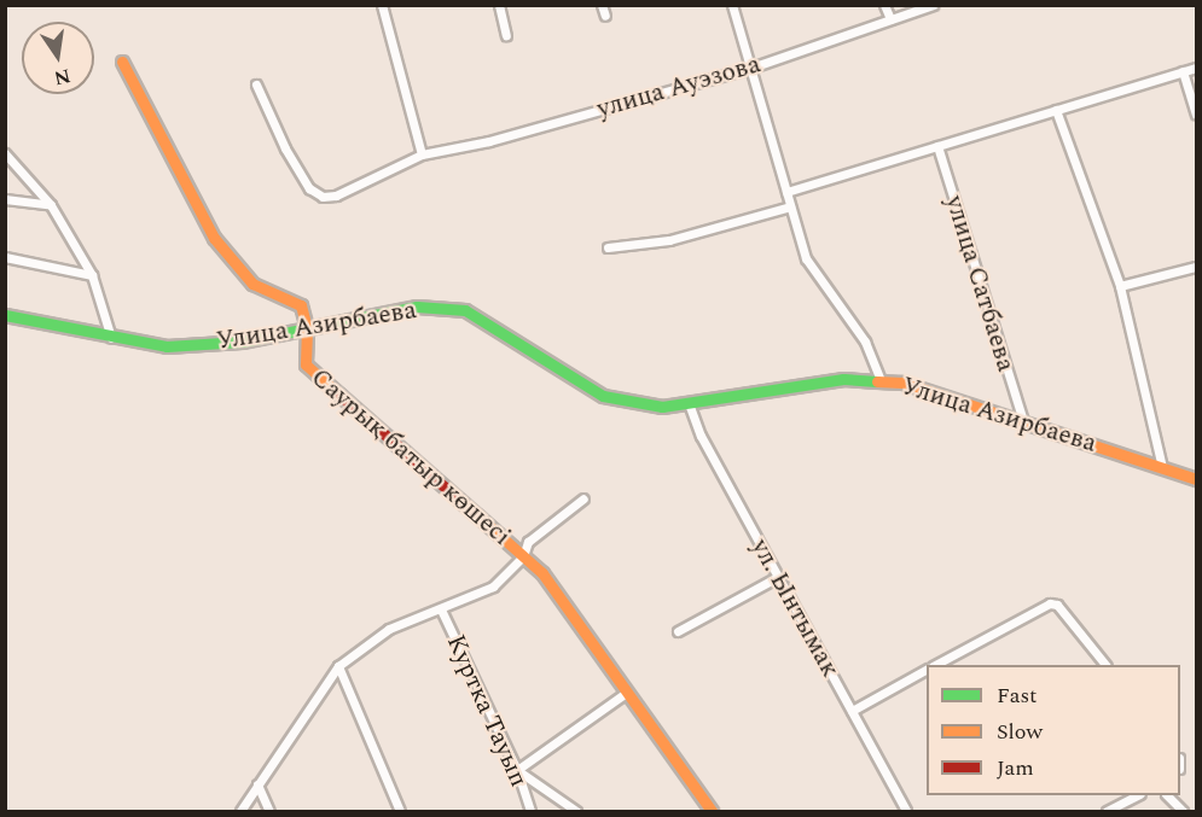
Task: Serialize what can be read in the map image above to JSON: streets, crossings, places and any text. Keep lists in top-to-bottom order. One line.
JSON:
{"streets":{"main road":["Улица Азирбаева","Саурық батыр көшесі"],"street":["улица Ауэзова","улица Сатбаева","ул. Ынтымак","Куртка Тауып"]},"crossings":[["улица Сатбаева","Улица Азирбаева"],["Улица Азирбаева","Саурық батыр көшесі"],["Улица Азирбаева","ул. Ынтымак"]],"legend":["Fast","Slow","Jam"],"north":"bottom"}
